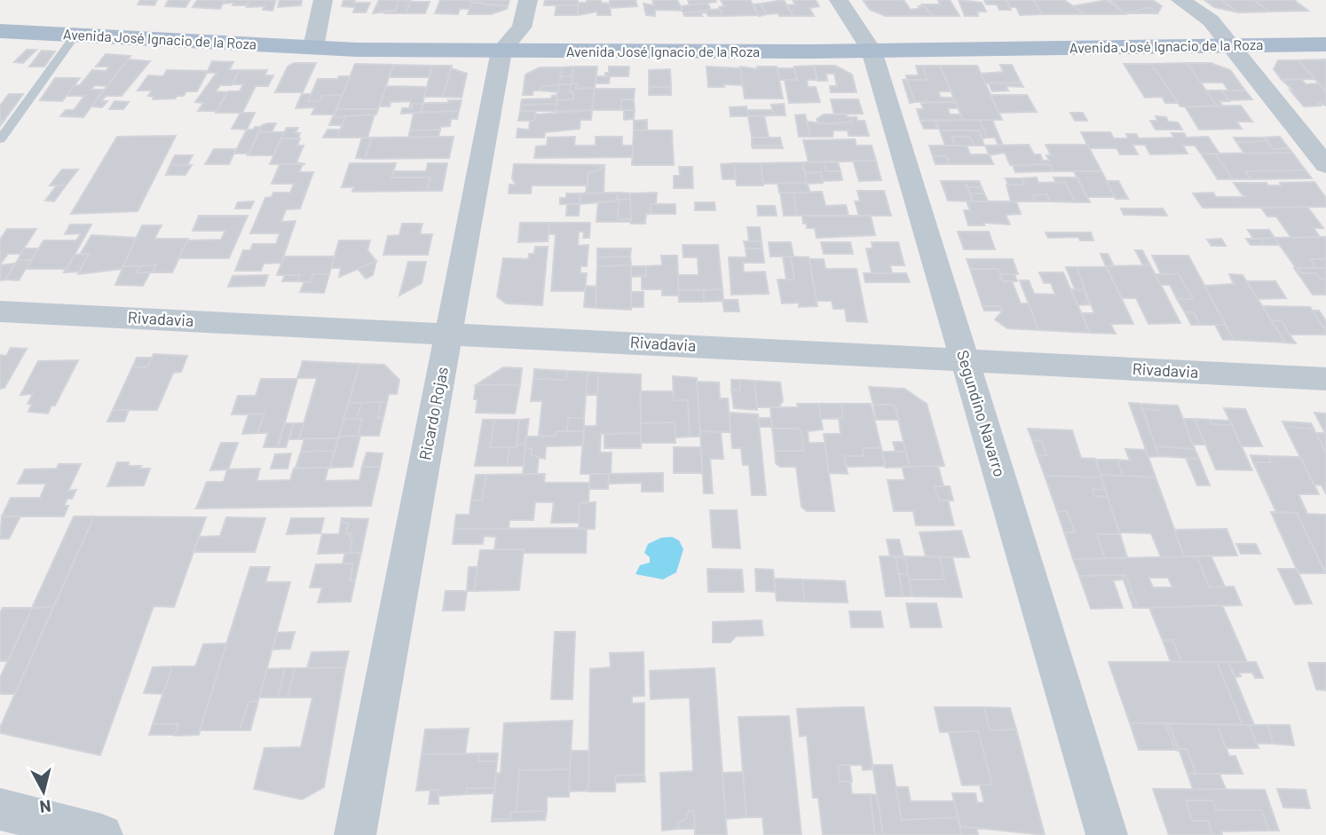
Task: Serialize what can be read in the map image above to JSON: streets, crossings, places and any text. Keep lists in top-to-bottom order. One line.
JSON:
{"streets":{"main road":["Avenida José Ignacio de la Roza"],"street":["Rivadavia","Ricardo Rojas","Segundino Navarro"]},"crossings":[["Avenida José Ignacio de la Roza","Ricardo Rojas"],["Avenida José Ignacio de la Roza","Segundino Navarro"],["Rivadavia","Ricardo Rojas"],["Rivadavia","Segundino Navarro"]],"north":"bottom"}
